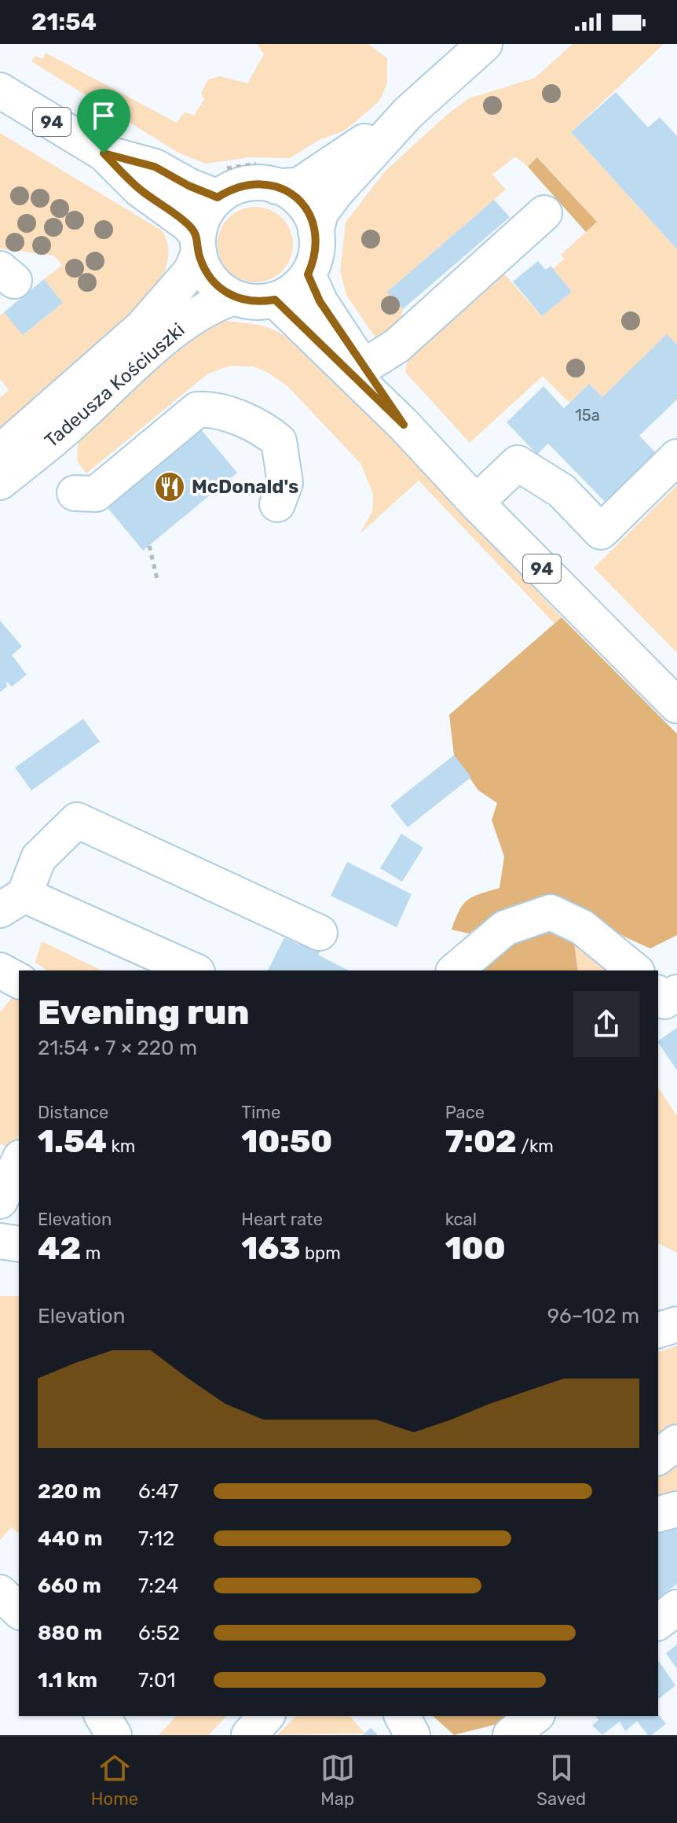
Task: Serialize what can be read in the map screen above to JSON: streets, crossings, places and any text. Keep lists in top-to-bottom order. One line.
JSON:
{"streets":{"main road":["94","Tadeusza Kościuszki"]},"crossings":[["94","Tadeusza Kościuszki"]],"places":{"restaurant":["McDonald's"]},"house_numbers":["15a"],"page":{"status":"21:54","heading":["Evening run","21:54 · 7 × 220 m"],"stats":[["Distance","1.54 km"],["Time","10:50"],["Pace","7:02 /km"],["Elevation","42 m"],["Heart rate","163 bpm"],["kcal","100"]],"chart":["Elevation","96–102 m"],"list":[{"name":"220 m","note":"6:47"},{"name":"440 m","note":"7:12"},{"name":"660 m","note":"7:24"},{"name":"880 m","note":"6:52"},{"name":"1.1 km","note":"7:01"}],"tabs":["Home","Map","Saved"]}}
